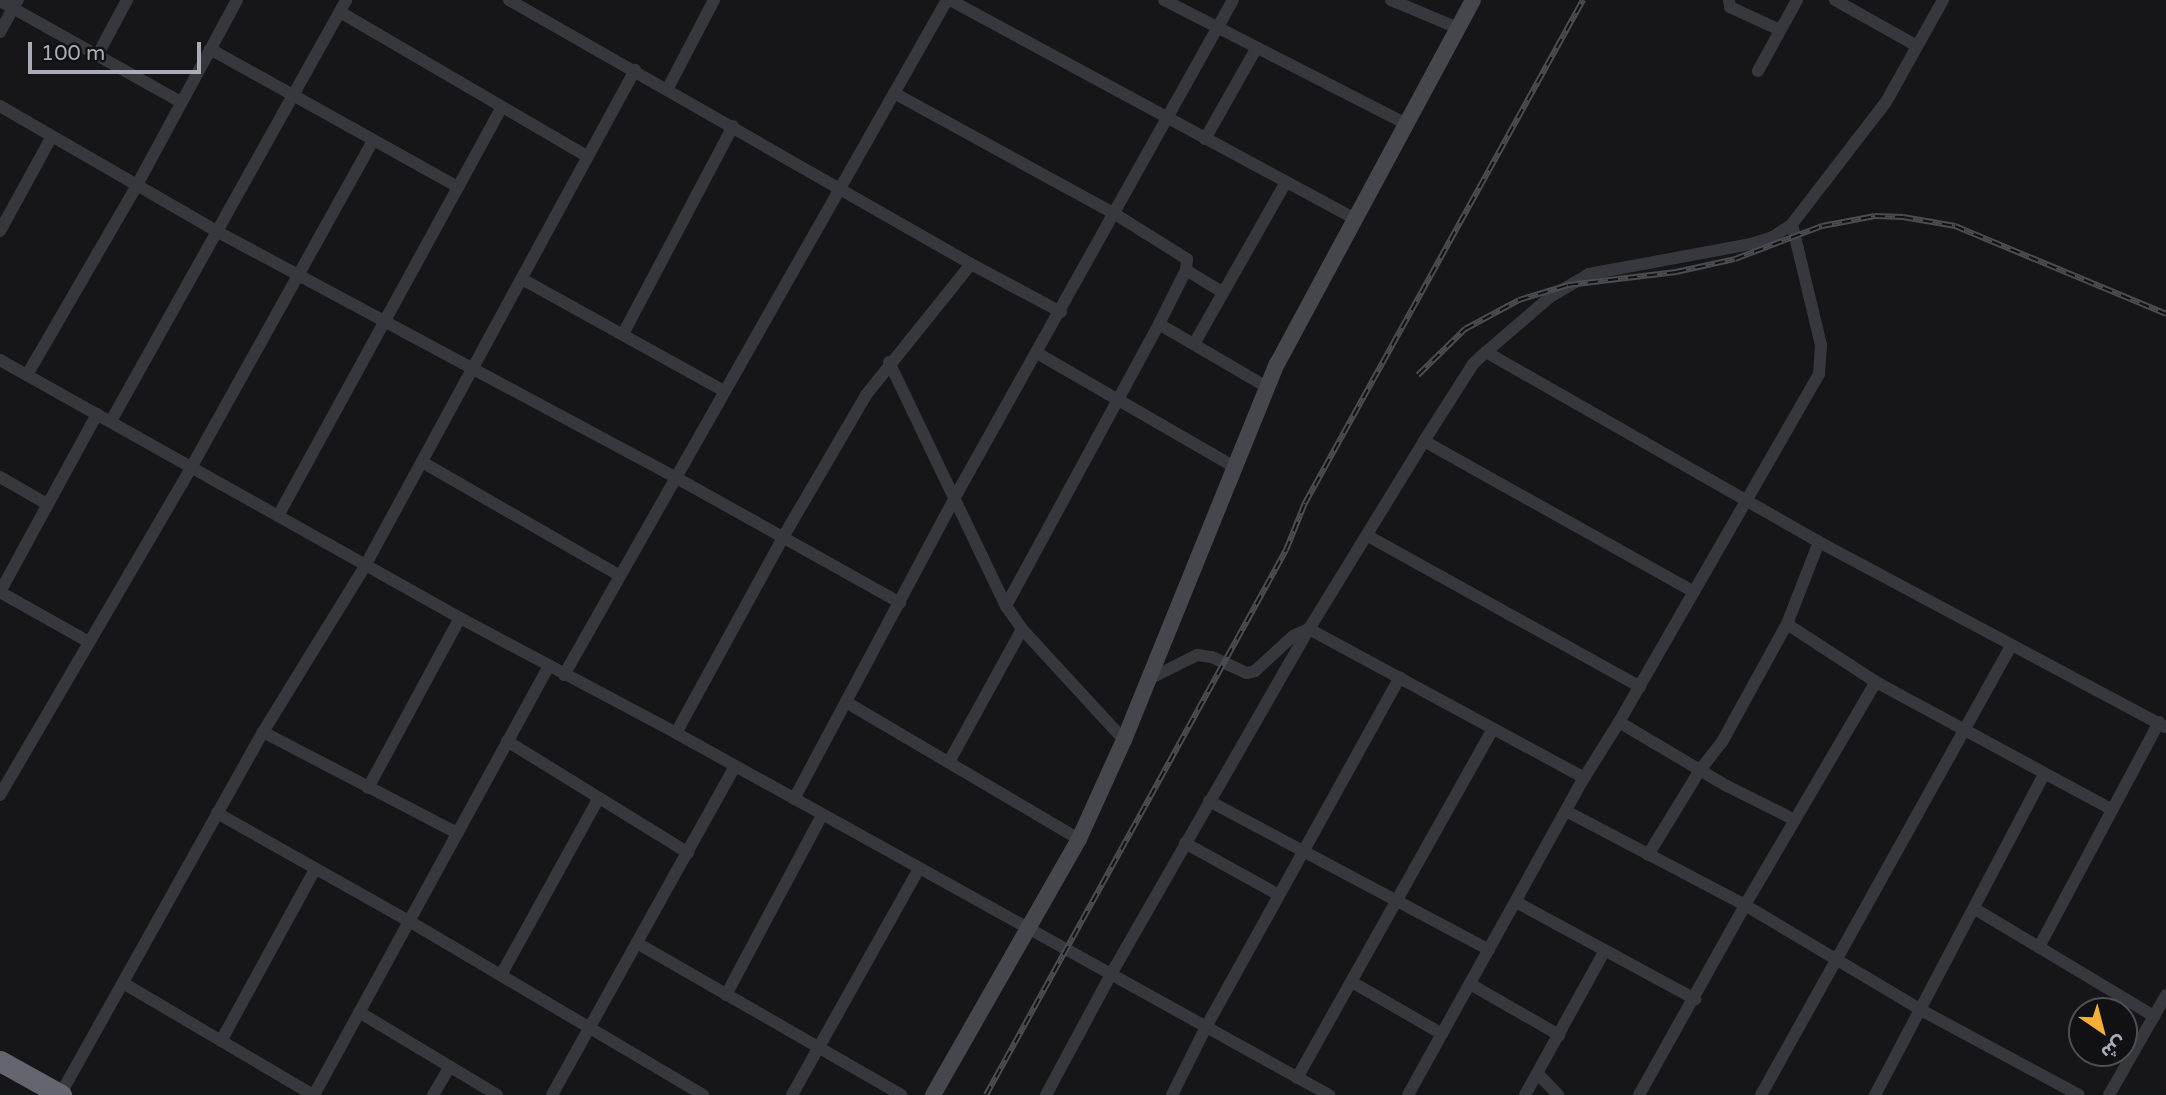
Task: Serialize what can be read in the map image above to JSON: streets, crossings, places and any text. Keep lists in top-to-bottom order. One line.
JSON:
{"scale_bar":"100 m","north":"bottom right"}
